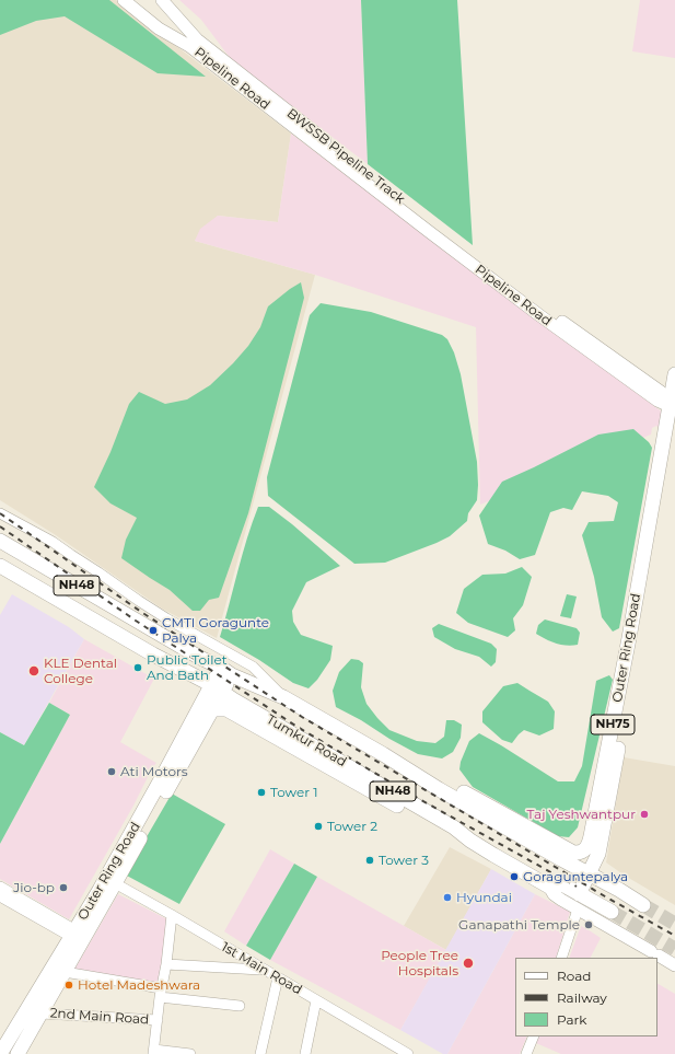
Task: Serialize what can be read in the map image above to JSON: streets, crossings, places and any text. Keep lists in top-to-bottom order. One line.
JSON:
{"streets":{"highway":["NH48","Outer Ring Road","NH75","Tumkur Road"],"main road":["Pipeline Road","BWSSB Pipeline Track"],"street":["1st Main Road","2nd Main Road"]},"crossings":[["Pipeline Road","BWSSB Pipeline Track"],["Pipeline Road","Outer Ring Road"],["Outer Ring Road","Tumkur Road"],["Outer Ring Road","1st Main Road"],["Outer Ring Road","2nd Main Road"]],"places":["CMTI Goragunte Palya","Public Toilet And Bath","KLE Dental College","Ati Motors","Tower 1","Taj Yeshwantpur","Tower 2","Tower 3","Goraguntepalya","Jio-bp","Hyundai","Ganapathi Temple","People Tree Hospitals","Hotel Madeshwara"],"legend":["Road","Railway","Park"]}
